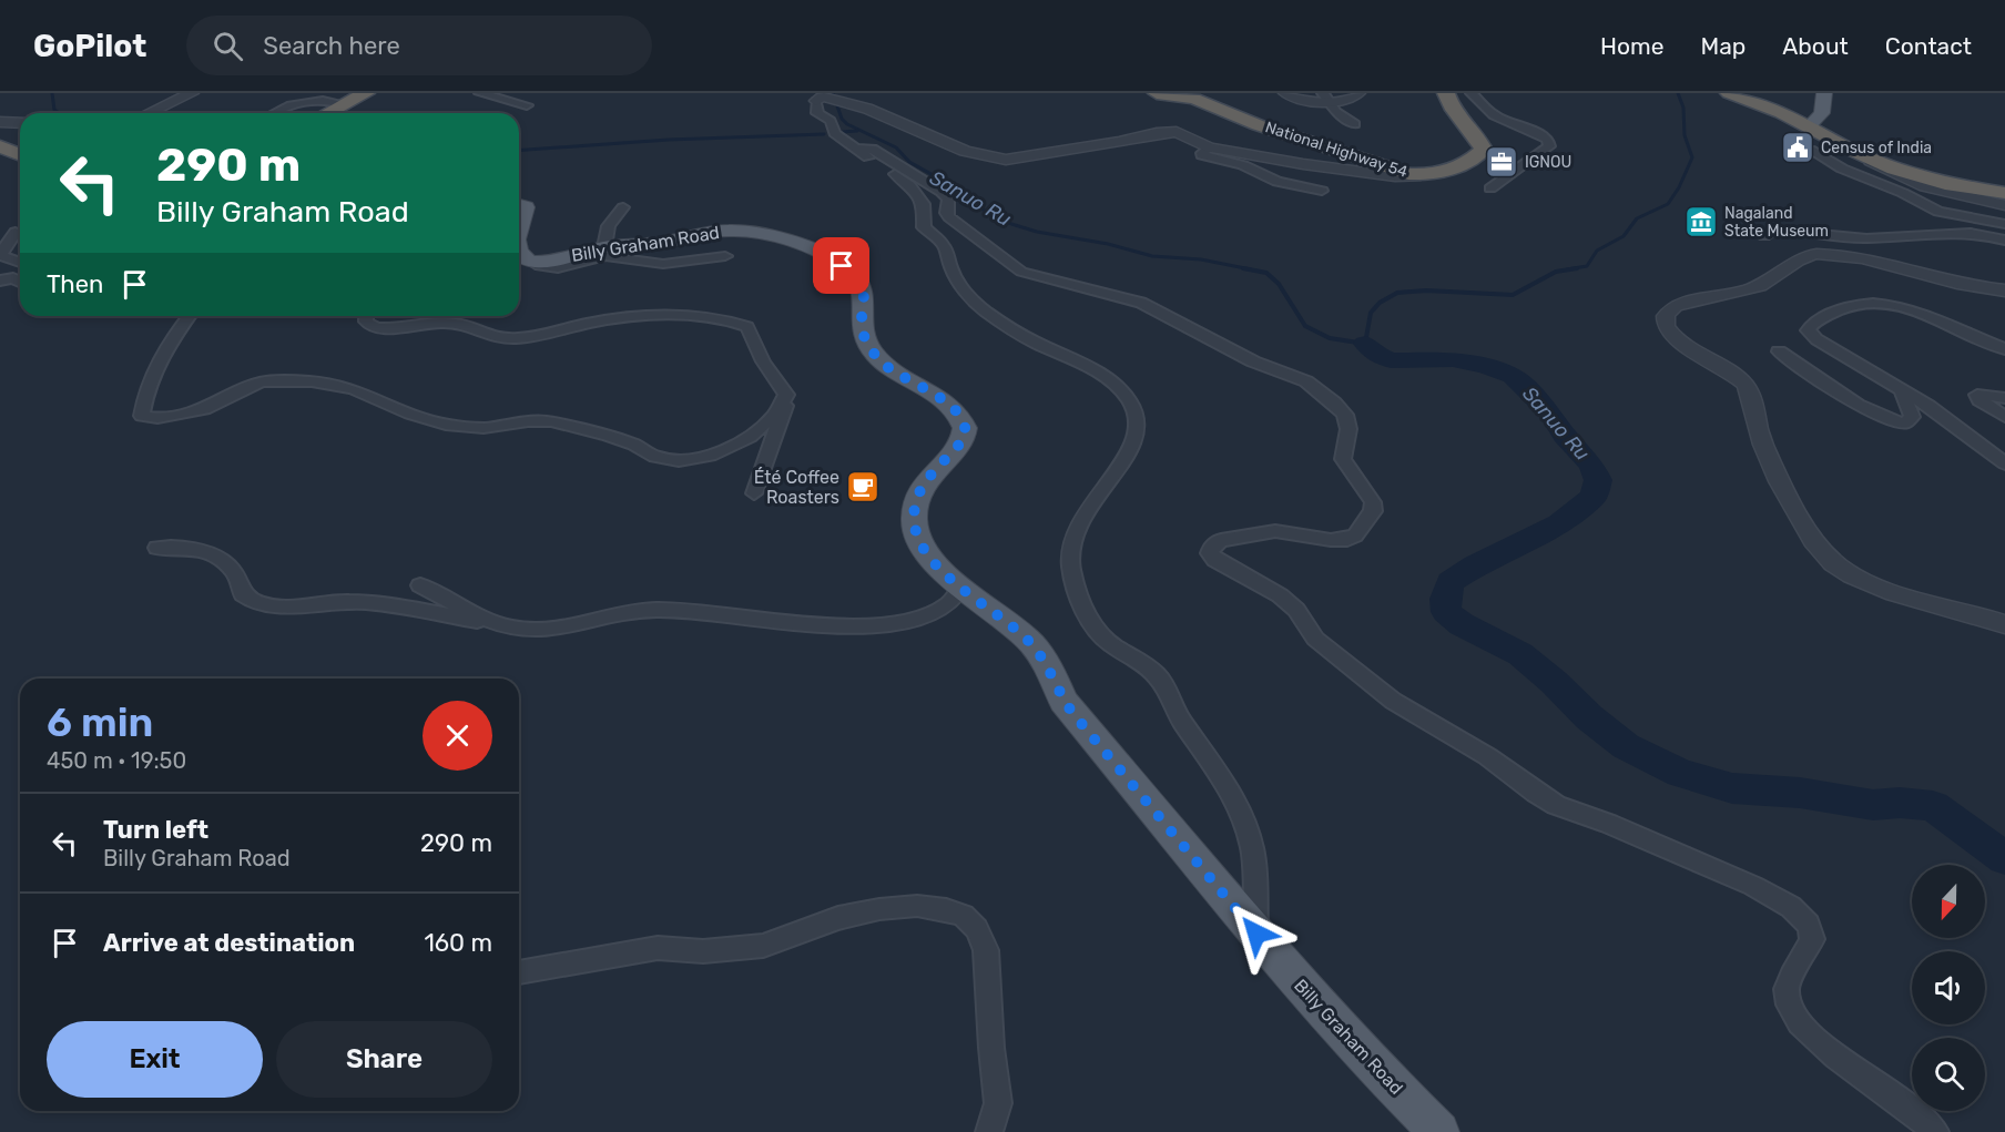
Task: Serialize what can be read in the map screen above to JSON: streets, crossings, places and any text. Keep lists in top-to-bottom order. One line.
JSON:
{"streets":{"highway":["National Highway 54"],"main road":["Billy Graham Road"]},"water":["Sanuo Ru"],"places":{"public building":["Census of India"],"office":["IGNOU"],"museum":["Nagaland State Museum"],"cafe":["Été Coffee Roasters"]},"north":"bottom","page":{"header":"GoPilot","search":"Search here","nav":["Home","Map","About","Contact"],"turn":["290 m","Billy Graham Road"],"then":"Then","heading":["6 min","450 m · 19:50"],"list":[{"name":"Turn left","note":"Billy Graham Road","value":"290 m"},{"name":"Arrive at destination","value":"160 m"}],"buttons":["Exit","Share"]}}
